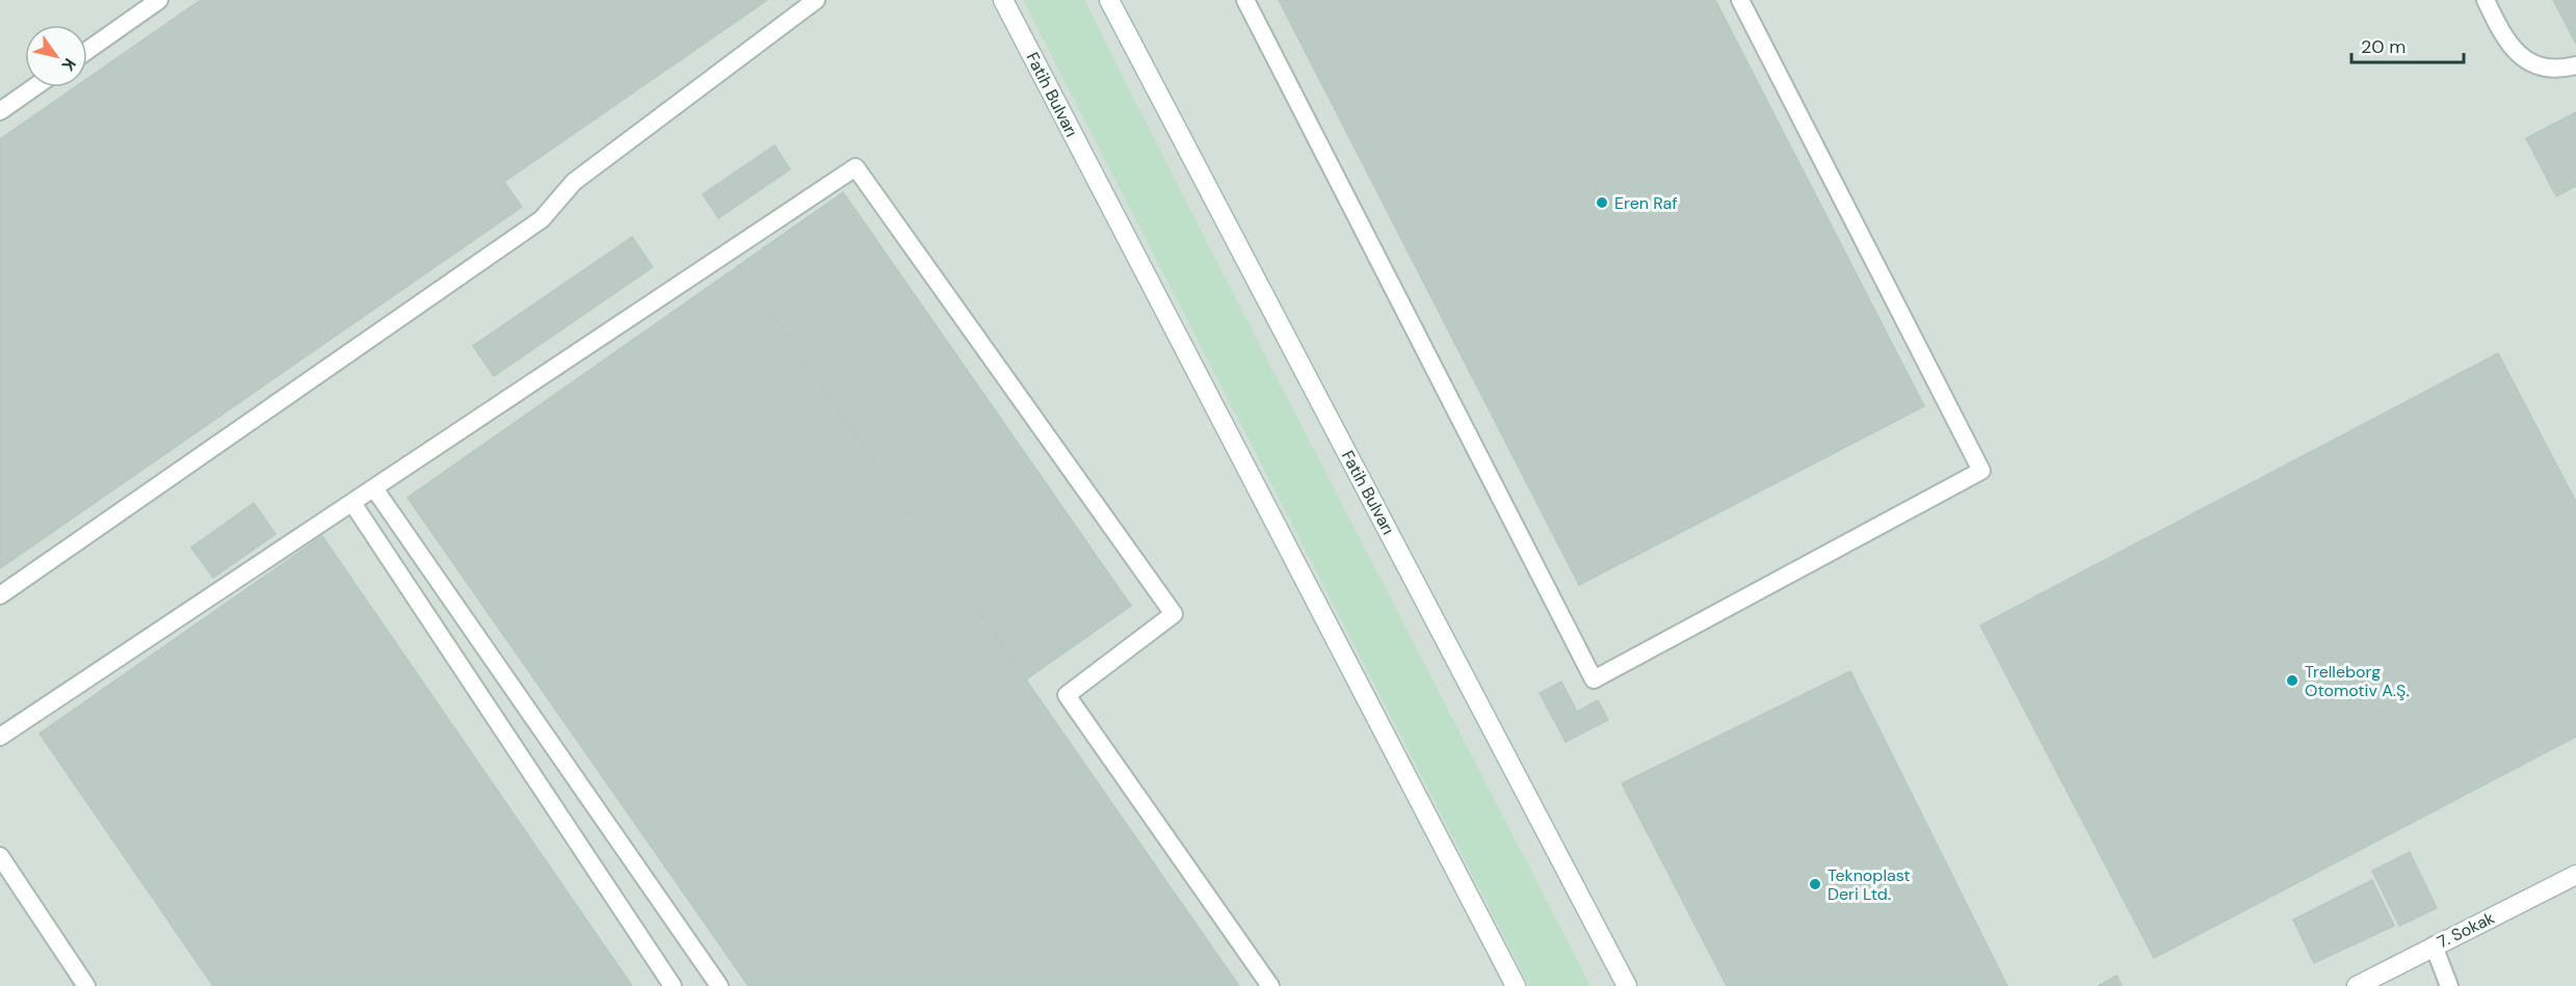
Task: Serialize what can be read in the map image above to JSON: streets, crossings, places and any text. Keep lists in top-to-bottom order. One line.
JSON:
{"streets":{"main road":["Fatih Bulvarı","7. Sokak"]},"places":["Eren Raf","Trelleborg Otomotiv A.Ş.","Teknoplast Deri Ltd."],"scale_bar":"20 m","north":"bottom right"}
